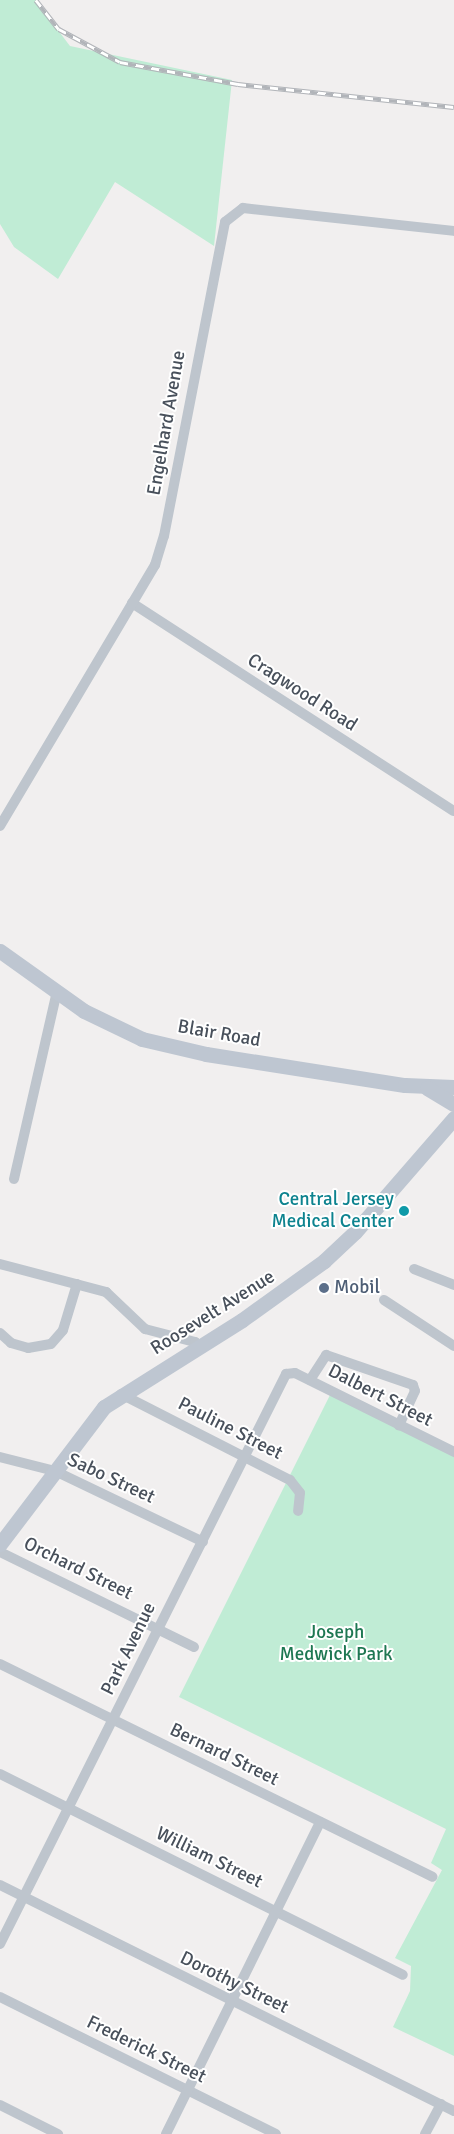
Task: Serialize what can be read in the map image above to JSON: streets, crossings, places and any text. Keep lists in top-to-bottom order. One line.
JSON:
{"streets":{"main road":["Blair Road","Roosevelt Avenue"],"street":["Engelhard Avenue","Cragwood Road","Dalbert Street","Pauline Street","Sabo Street","Orchard Street","Park Avenue","Bernard Street","William Street","Dorothy Street","Frederick Street"]},"crossings":[["Engelhard Avenue","Cragwood Road"],["Roosevelt Avenue","Pauline Street"],["Roosevelt Avenue","Sabo Street"],["Dalbert Street","Park Avenue"],["Pauline Street","Park Avenue"],["Sabo Street","Park Avenue"],["Orchard Street","Park Avenue"],["Park Avenue","Bernard Street"],["Park Avenue","William Street"],["Park Avenue","Dorothy Street"]],"parks":["Joseph Medwick Park"],"places":["Central Jersey Medical Center","Mobil"]}
